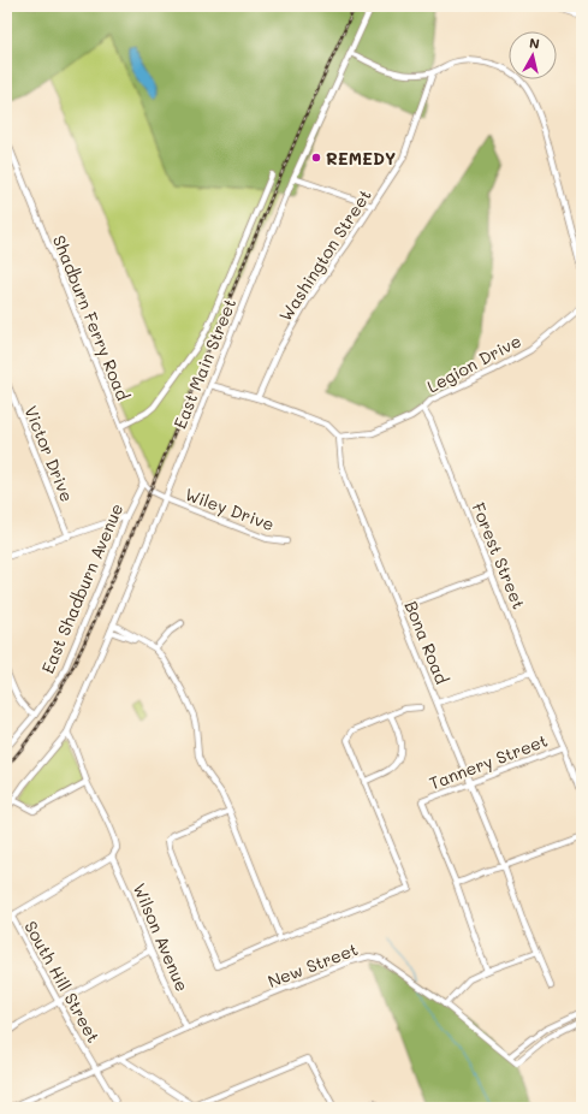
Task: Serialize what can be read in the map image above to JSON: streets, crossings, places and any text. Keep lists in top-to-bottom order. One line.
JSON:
{"streets":{"street":["Washington Street","Shadburn Ferry Road","East Main Street","Legion Drive","Victor Drive","Wiley Drive","Forest Street","East Shadburn Avenue","Bona Road","Tannery Street","Wilson Avenue","New Street","South Hill Street"]},"crossings":[["Shadburn Ferry Road","East Main Street"],["Shadburn Ferry Road","Wiley Drive"],["Shadburn Ferry Road","East Shadburn Avenue"],["East Main Street","Wiley Drive"],["Legion Drive","Forest Street"],["Forest Street","Tannery Street"],["Bona Road","Tannery Street"],["Wilson Avenue","New Street"],["New Street","South Hill Street"]],"places":["REMEDY"],"north":"top"}
